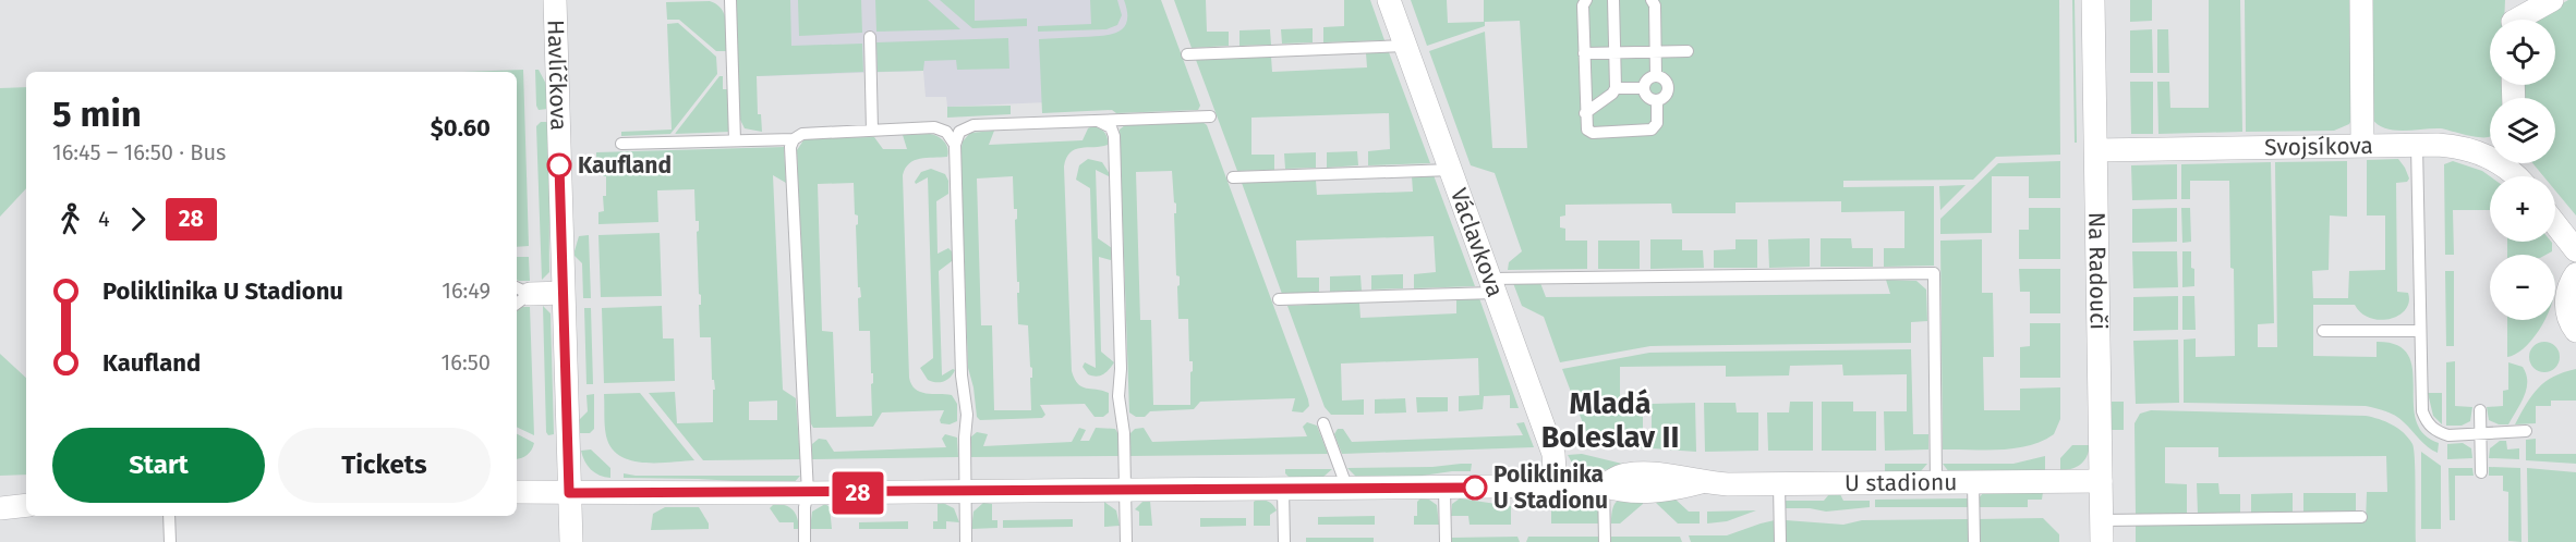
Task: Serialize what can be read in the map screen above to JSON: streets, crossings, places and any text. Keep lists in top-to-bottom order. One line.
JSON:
{"streets":{"street":["Havlíčkova","Svojsíkova","Václavkova","Na Radouči","U stadionu"]},"crossings":[["Svojsíkova","Na Radouči"],["Na Radouči","U stadionu"]],"districts":["Mladá Boleslav II"],"places":["Kaufland","Poliklinika U Stadionu"],"lines":["bus line 28"],"page":{"on_map":"28","map_buttons":["+","−"],"heading":["5 min","16:45 – 16:50 · Bus","$0.60"],"legs":["4","28"],"list":[{"name":"Poliklinika U Stadionu","value":"16:49"},{"name":"Kaufland","value":"16:50"}],"buttons":["Start","Tickets"]}}
